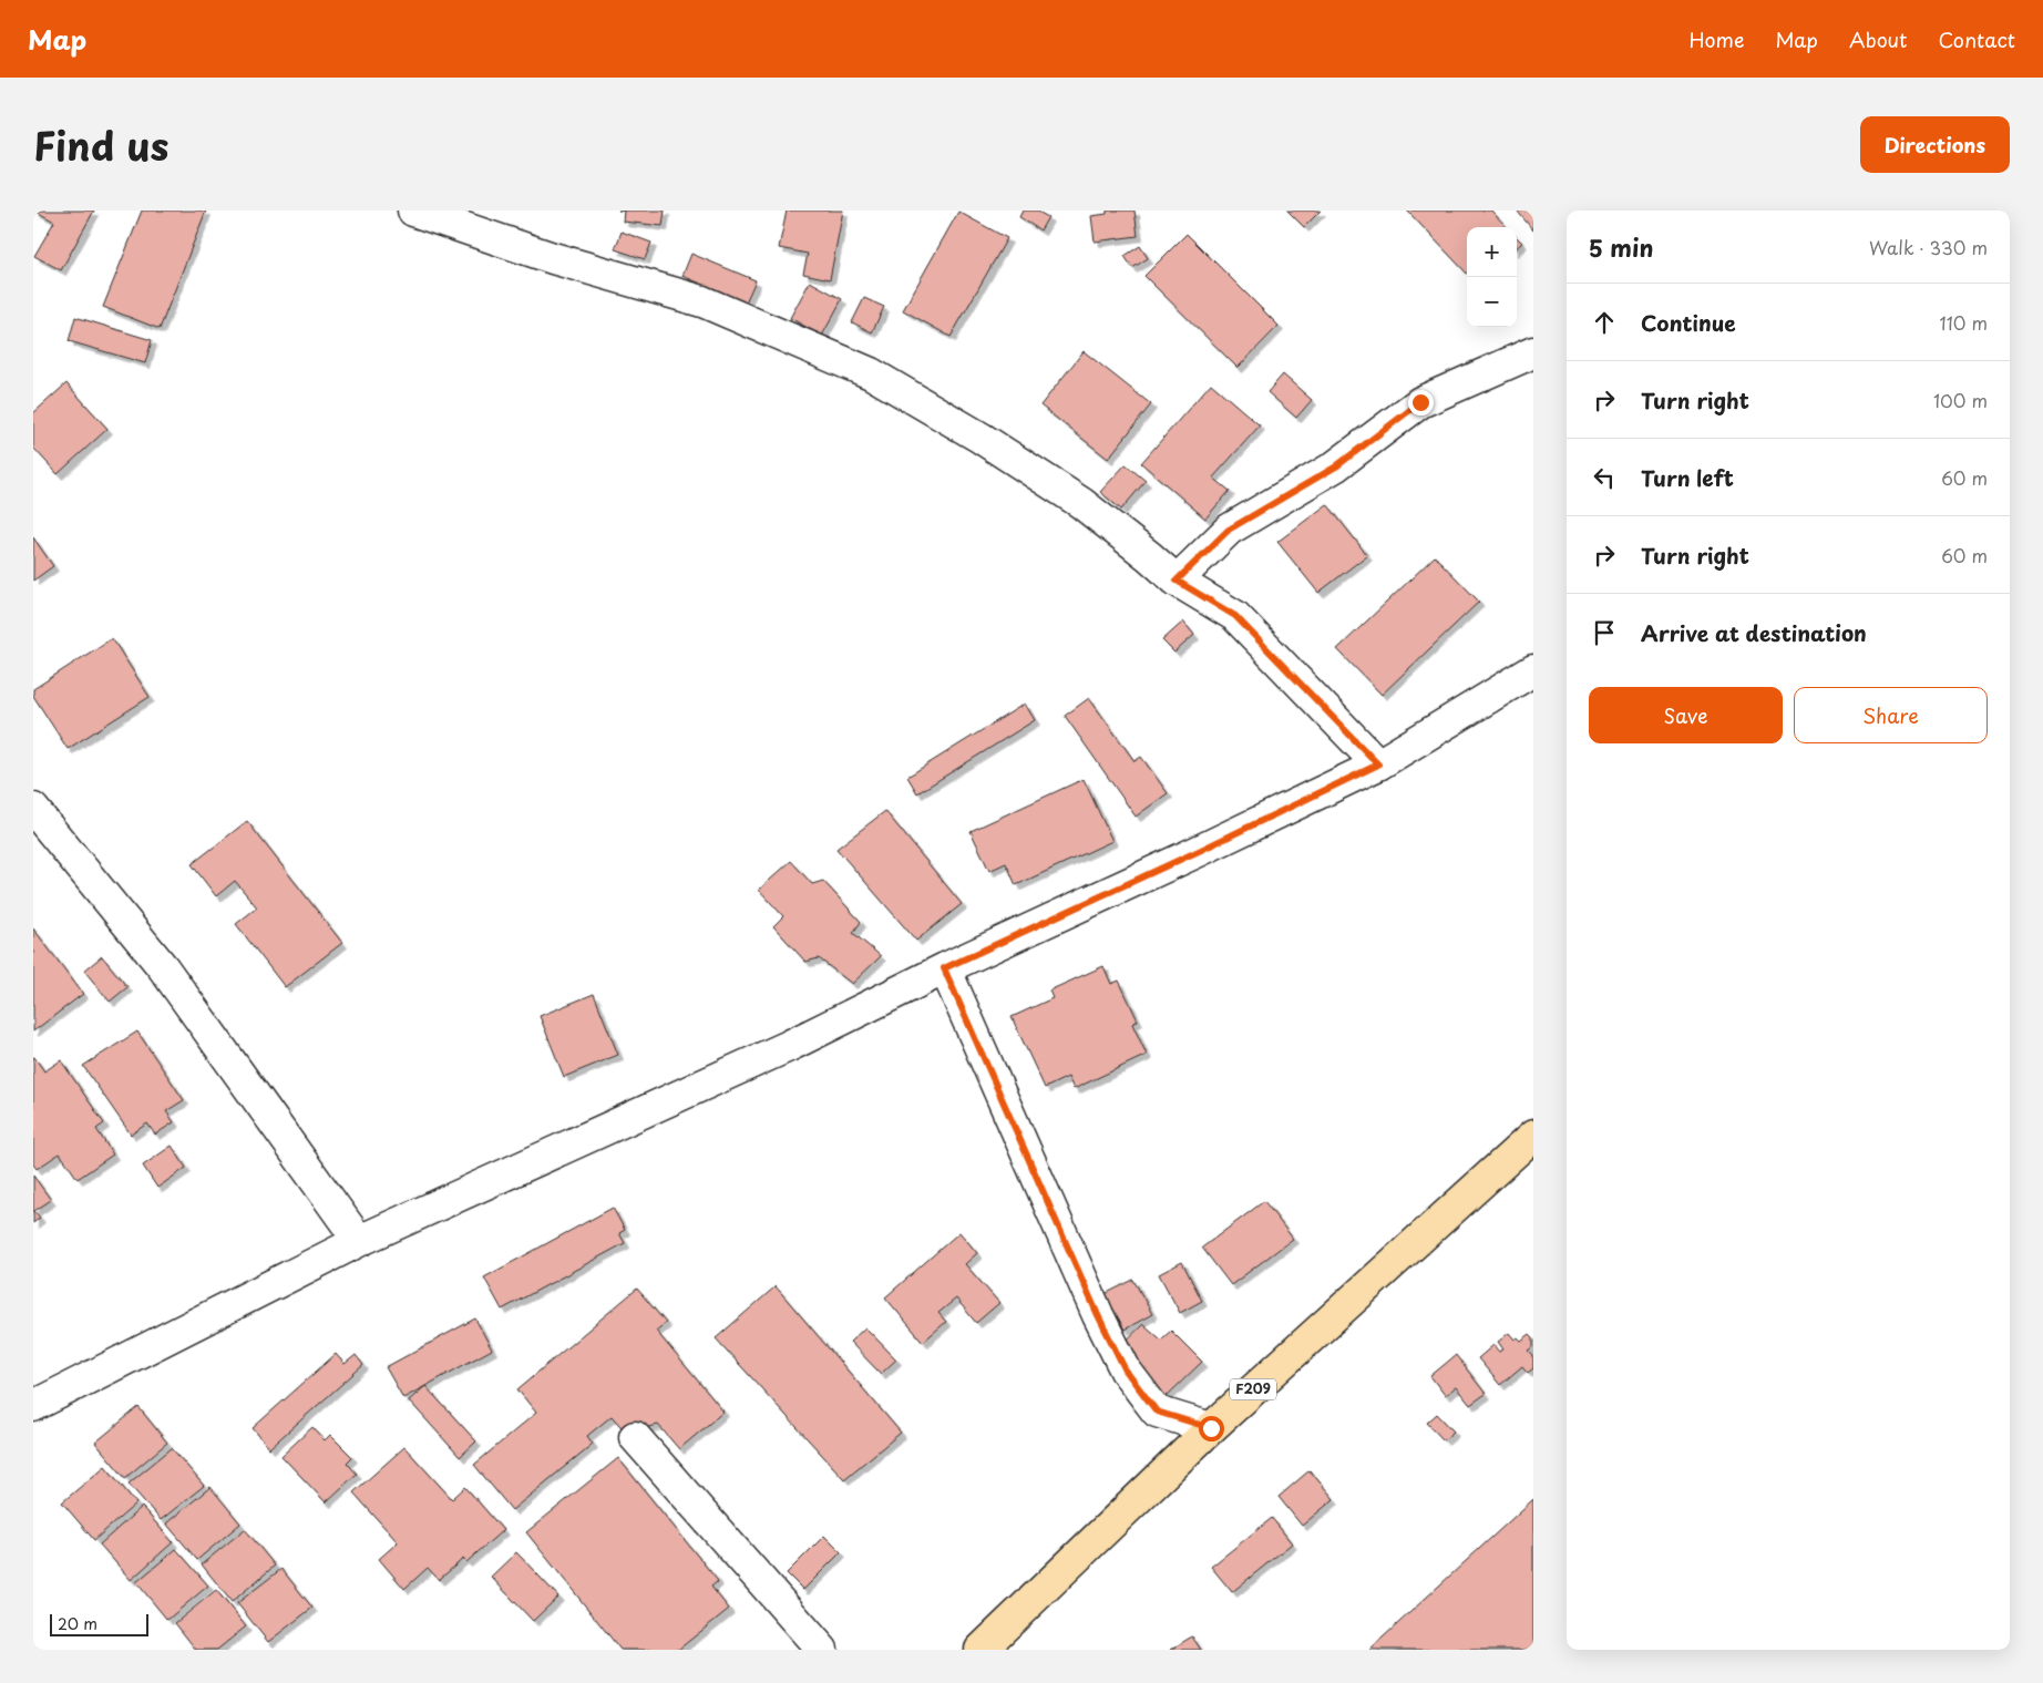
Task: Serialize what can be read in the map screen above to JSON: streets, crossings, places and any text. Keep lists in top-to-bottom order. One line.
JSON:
{"streets":{"main road":["F209"]},"scale_bar":"20 m","page":{"header":"Map","nav":["Home","Map","About","Contact"],"title":"Find us","buttons":["Directions",["Save","Share"]],"heading":["5 min","Walk · 330 m"],"map_buttons":["+","−"],"list":[["Continue","110 m"],["Turn right","100 m"],["Turn left","60 m"],["Turn right","60 m"],"Arrive at destination"],"scale":"20 m"}}
